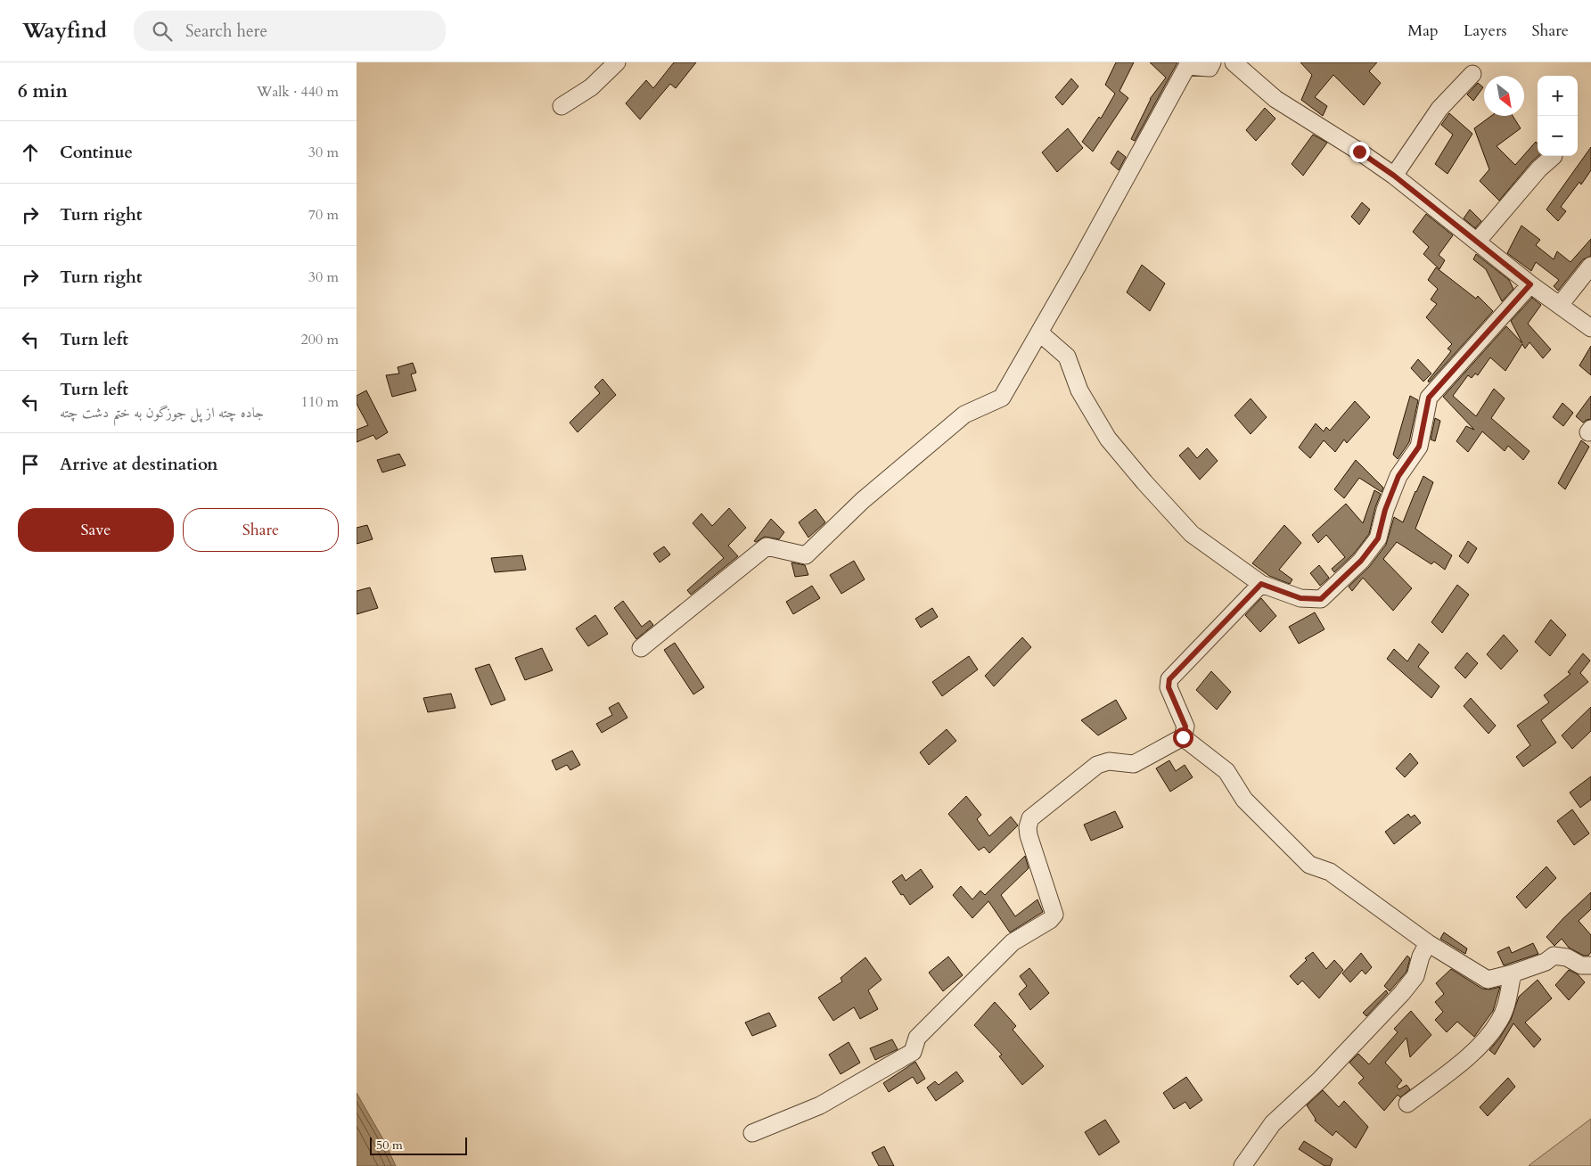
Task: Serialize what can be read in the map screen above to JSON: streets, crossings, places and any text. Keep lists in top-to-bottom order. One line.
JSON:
{"scale_bar":"50 m","north":"bottom right","page":{"header":"Wayfind","search":"Search here","nav":["Map","Layers","Share"],"heading":["6 min","Walk · 440 m"],"map_buttons":["+","−"],"list":[["Continue","30 m"],["Turn right","70 m"],["Turn right","30 m"],["Turn left","200 m"],["Turn left","جاده چته از پل جوزگون به ختم دشت چته","110 m"],"Arrive at destination"],"buttons":["Save","Share"],"scale":"50 m"}}
